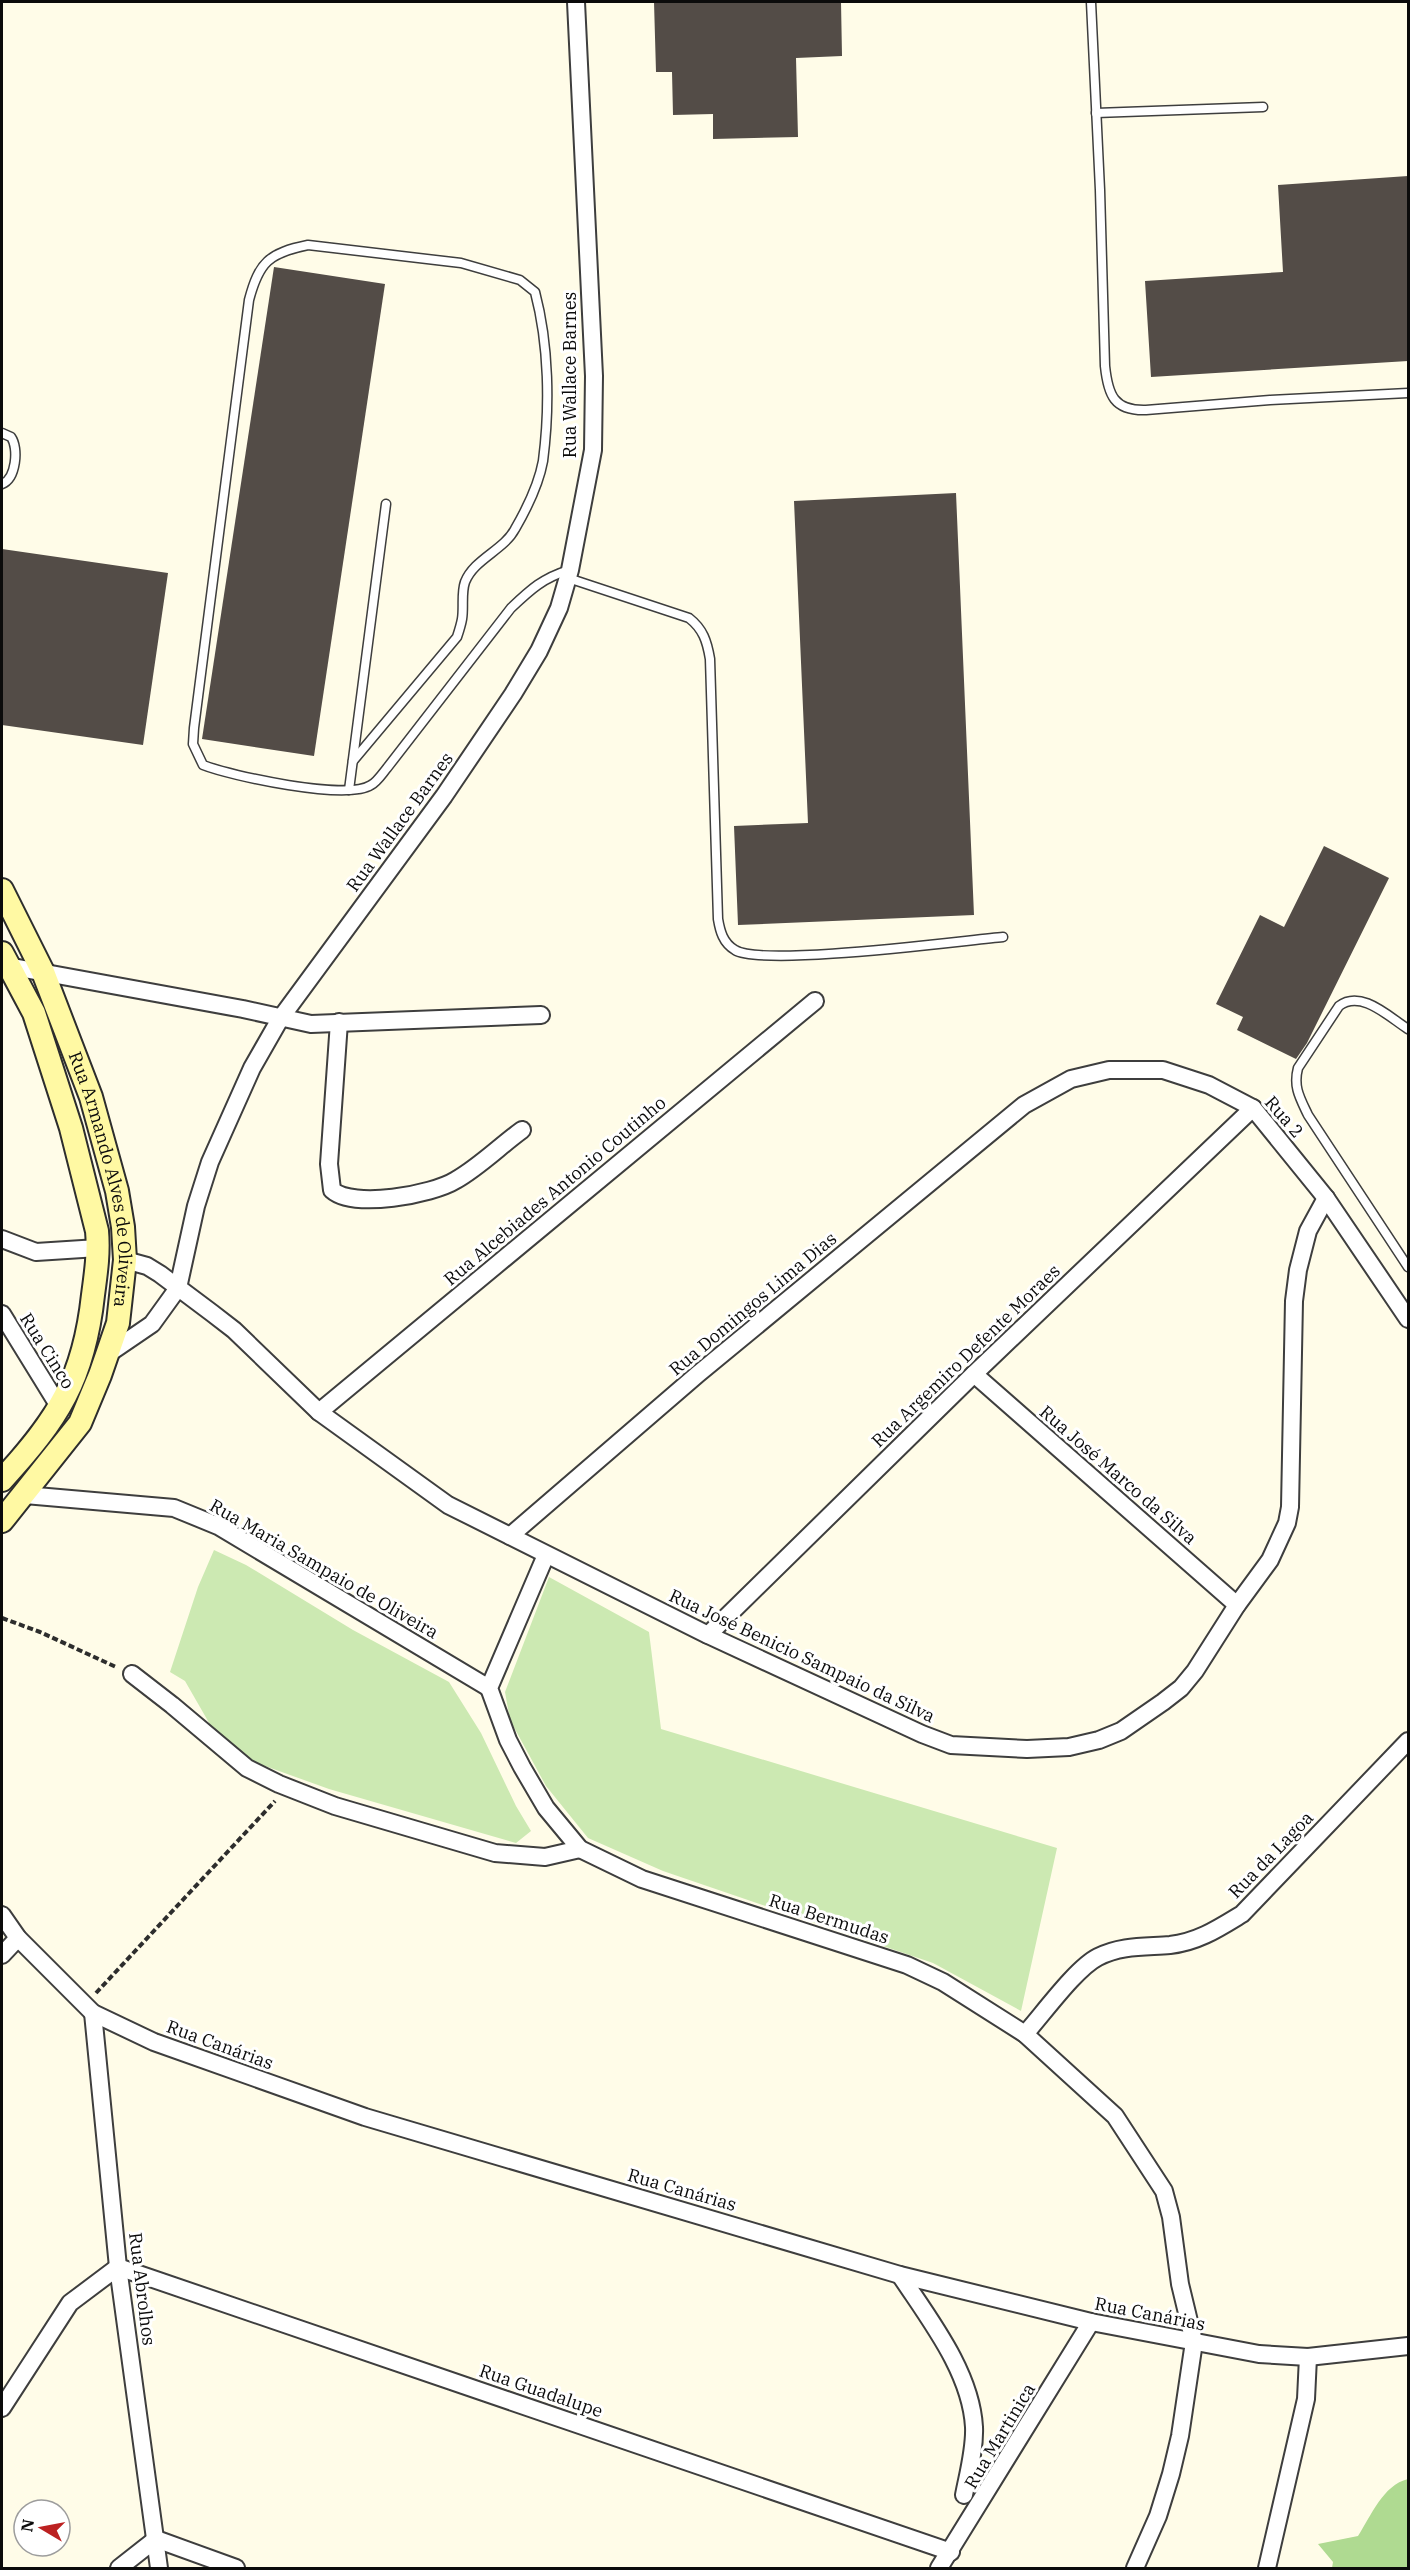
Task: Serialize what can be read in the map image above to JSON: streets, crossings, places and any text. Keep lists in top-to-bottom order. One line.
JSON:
{"streets":{"main road":["Rua Armando Alves de Oliveira"],"street":["Rua Wallace Barnes","Rua 2","Rua Alcebiades Antonio Coutinho","Rua Domingos Lima Dias","Rua Cinco","Rua Argemiro Defente Moraes","Rua José Marco da Silva","Rua Maria Sampaio de Oliveira","Rua José Benicio Sampaio da Silva","Rua da Lagoa","Rua Bermudas","Rua Canárias","Rua Abrolhos","Rua Guadalupe","Rua Martinica"]},"crossings":[["Rua Wallace Barnes","Rua Armando Alves de Oliveira"],["Rua Wallace Barnes","Rua José Benicio Sampaio da Silva"],["Rua 2","Rua Domingos Lima Dias"],["Rua 2","Rua Argemiro Defente Moraes"],["Rua 2","Rua José Benicio Sampaio da Silva"],["Rua Armando Alves de Oliveira","Rua Cinco"],["Rua Armando Alves de Oliveira","Rua Maria Sampaio de Oliveira"],["Rua Alcebiades Antonio Coutinho","Rua José Benicio Sampaio da Silva"],["Rua Domingos Lima Dias","Rua José Benicio Sampaio da Silva"],["Rua Argemiro Defente Moraes","Rua José Marco da Silva"],["Rua Argemiro Defente Moraes","Rua José Benicio Sampaio da Silva"],["Rua José Marco da Silva","Rua José Benicio Sampaio da Silva"],["Rua Maria Sampaio de Oliveira","Rua Bermudas"],["Rua da Lagoa","Rua Bermudas"],["Rua Bermudas","Rua Canárias"],["Rua Canárias","Rua Abrolhos"],["Rua Canárias","Rua Martinica"],["Rua Abrolhos","Rua Guadalupe"],["Rua Guadalupe","Rua Martinica"]],"north":"left"}
